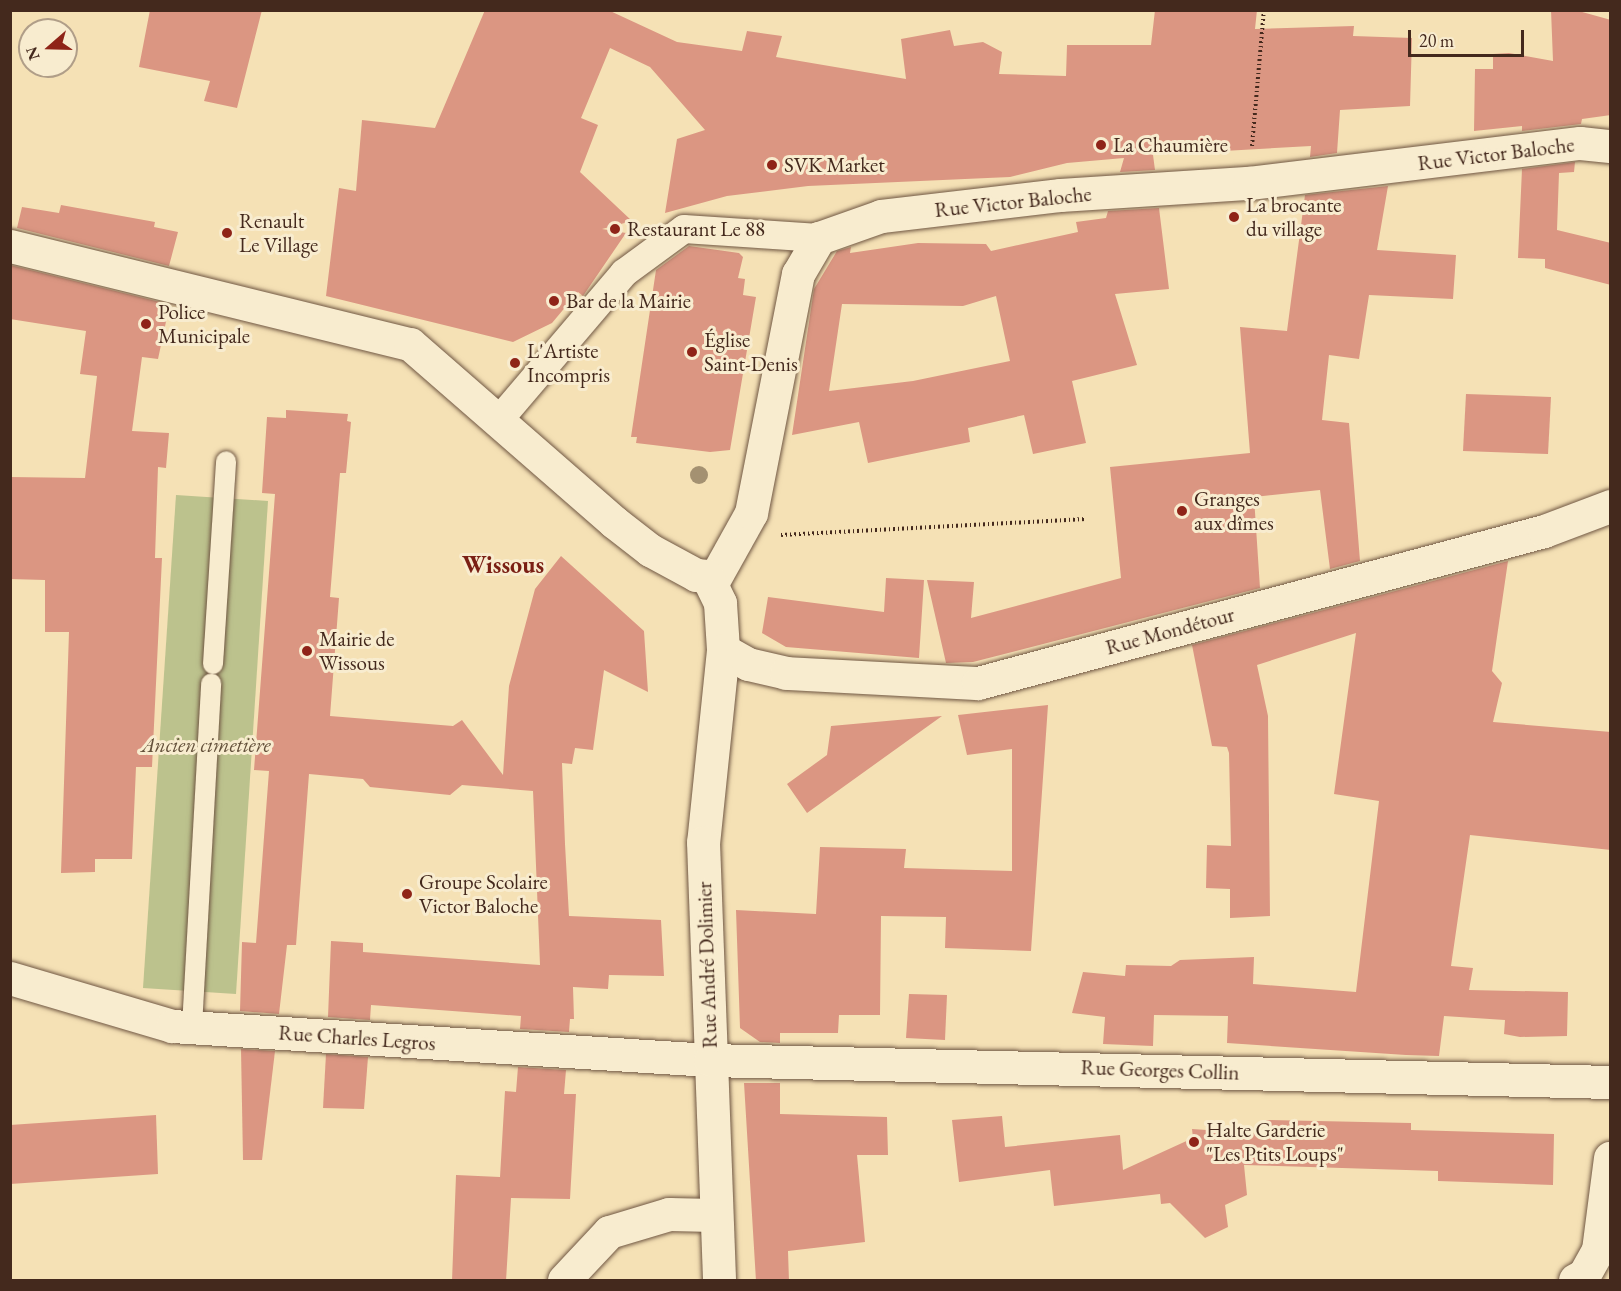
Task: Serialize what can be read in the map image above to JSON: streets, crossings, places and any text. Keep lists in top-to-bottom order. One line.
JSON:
{"streets":{"street":["Rue Victor Baloche","Rue Mondétour","Rue André Dolimier","Rue Charles Legros","Rue Georges Collin"]},"crossings":[["Rue Mondétour","Rue André Dolimier"],["Rue André Dolimier","Rue Charles Legros"],["Rue André Dolimier","Rue Georges Collin"],["Rue Charles Legros","Rue Georges Collin"]],"districts":["Wissous"],"parks":["Ancien cimetière"],"places":["La Chaumière","SVK Market","La brocante du village","Restaurant Le 88","Renault Le Village","Bar de la Mairie","Police Municipale","Église Saint-Denis","L'Artiste Incompris","Granges aux dîmes","Mairie de Wissous","Groupe Scolaire Victor Baloche","Halte Garderie \"Les Ptits Loups\""],"scale_bar":"20 m","north":"left"}
